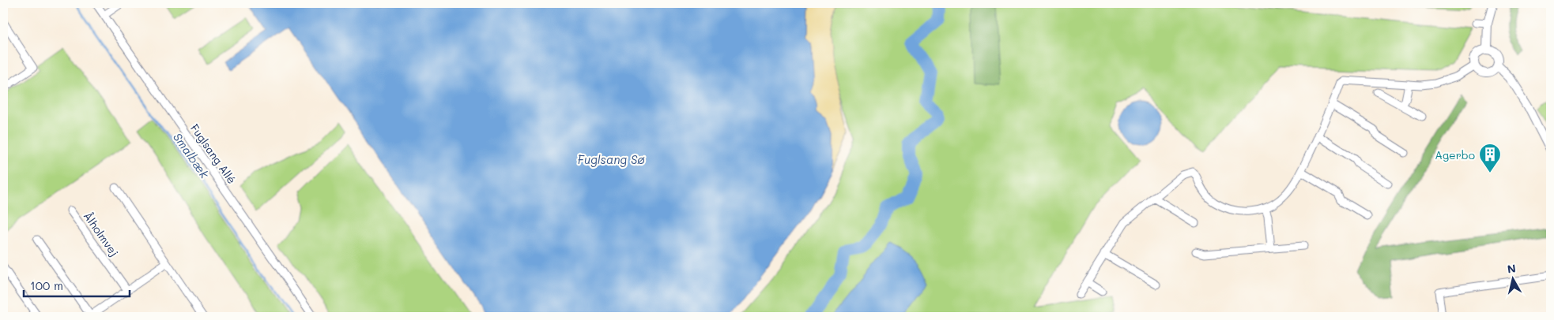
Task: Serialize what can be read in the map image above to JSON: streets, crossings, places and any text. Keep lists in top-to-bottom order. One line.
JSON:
{"streets":{"street":["Fuglsang Allé","Ålholmvej"]},"water":["Smalbæk","Fuglsang Sø"],"places":{"building":["Agerbo"]},"scale_bar":"100 m","north":"top"}
